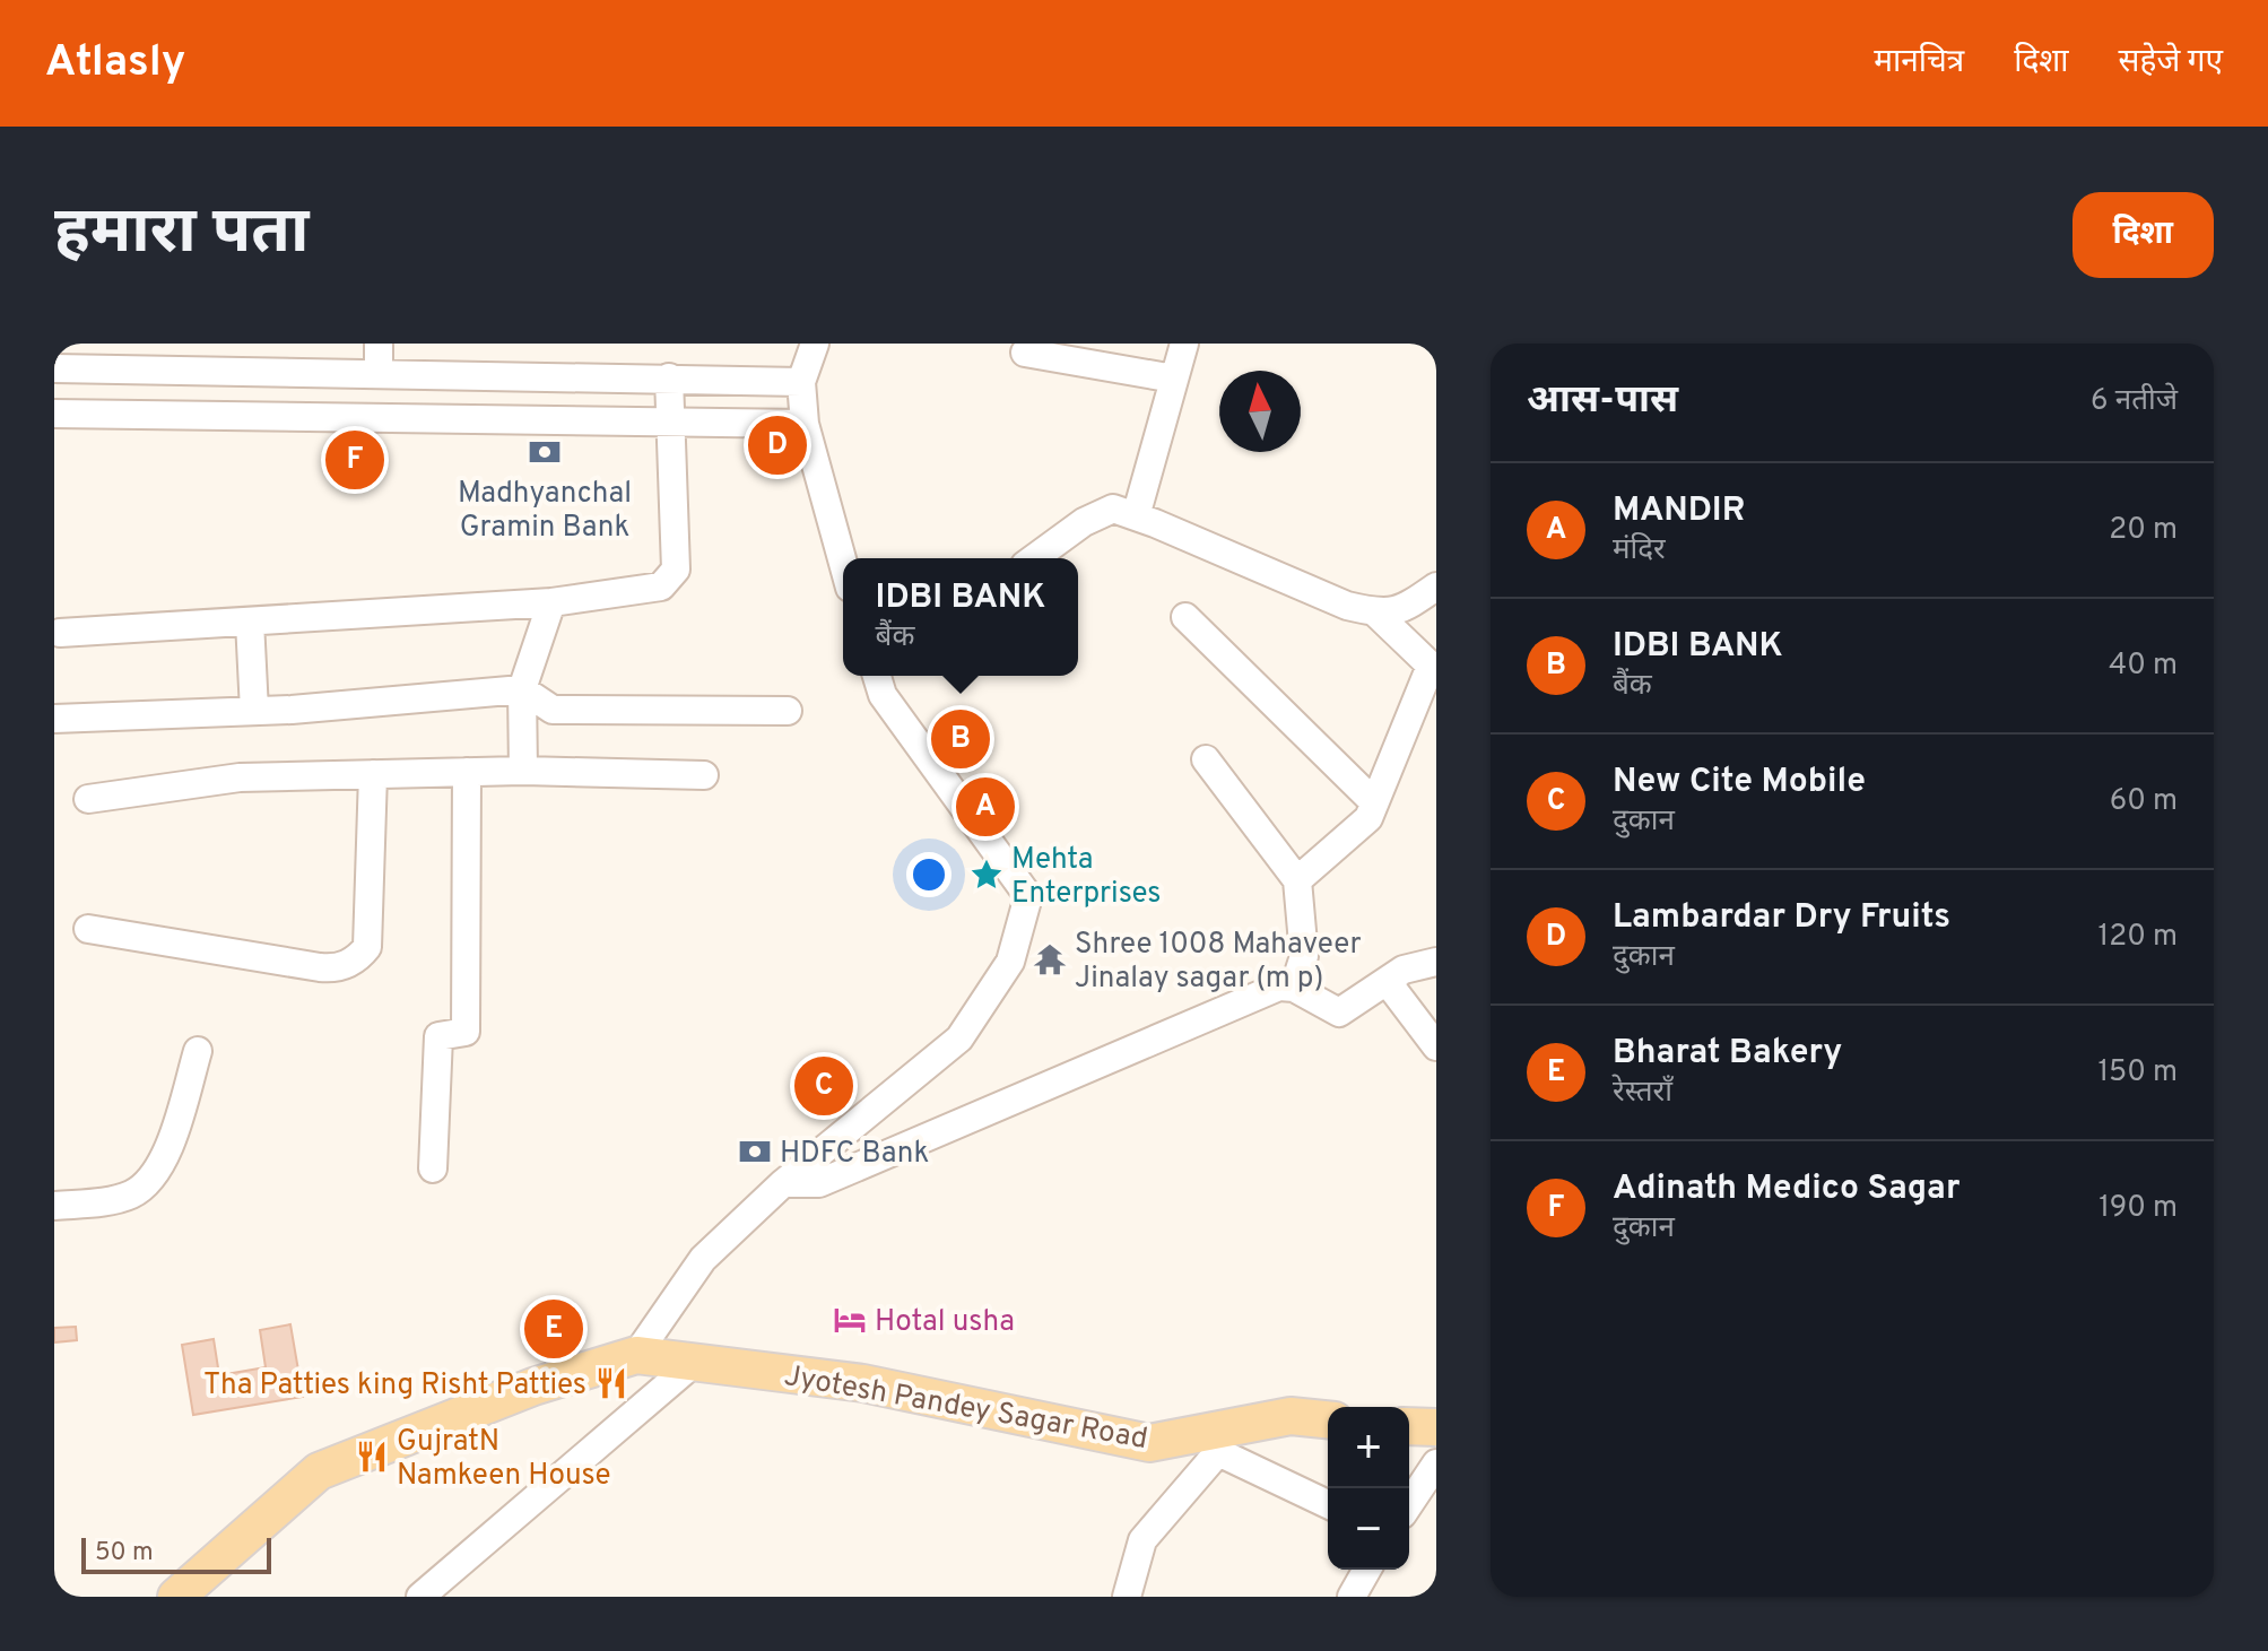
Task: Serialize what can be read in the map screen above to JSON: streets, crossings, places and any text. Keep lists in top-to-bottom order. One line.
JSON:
{"streets":{"main road":["Jyotesh Pandey Sagar Road"]},"places":{"bank":["Madhyanchal Gramin Bank","HDFC Bank"],"place":["Mehta Enterprises"],"temple":["Shree 1008 Mahaveer Jinalay sagar (m p)"],"hotel":["Hotal usha"],"restaurant":["Tha Patties king Risht Patties","GujratN Namkeen House"]},"scale_bar":"50 m","north":"top","page":{"header":"Atlasly","nav":["मानचित्र","दिशा","सहेजे गए"],"buttons":"दिशा","title":"हमारा पता","heading":["आस-पास","6 नतीजे"],"pins":["D","F","B","A","C","E"],"list":[{"mark":"A","name":"MANDIR","note":"मंदिर","value":"20 m"},{"mark":"B","name":"IDBI BANK","note":"बैंक","value":"40 m"},{"mark":"C","name":"New Cite Mobile","note":"दुकान","value":"60 m"},{"mark":"D","name":"Lambardar Dry Fruits","note":"दुकान","value":"120 m"},{"mark":"E","name":"Bharat Bakery","note":"रेस्तराँ","value":"150 m"},{"mark":"F","name":"Adinath Medico Sagar","note":"दुकान","value":"190 m"}],"popup":["IDBI BANK","बैंक"],"map_buttons":["+","−"],"scale":"50 m"}}
